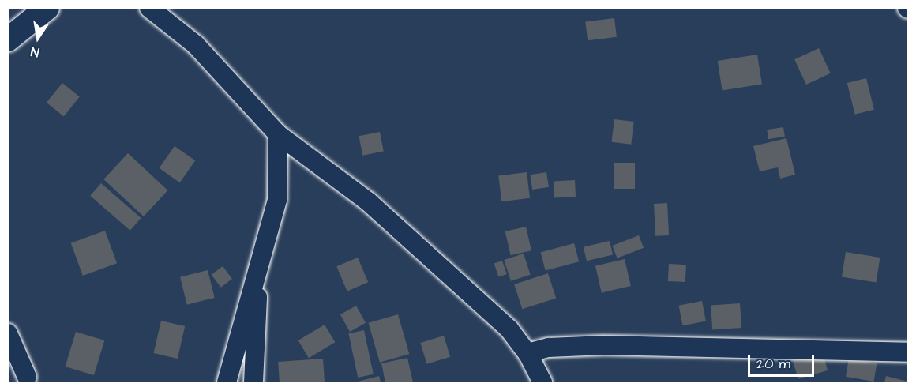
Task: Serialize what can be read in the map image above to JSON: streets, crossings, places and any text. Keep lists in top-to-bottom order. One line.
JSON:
{"scale_bar":"20 m","north":"bottom"}
